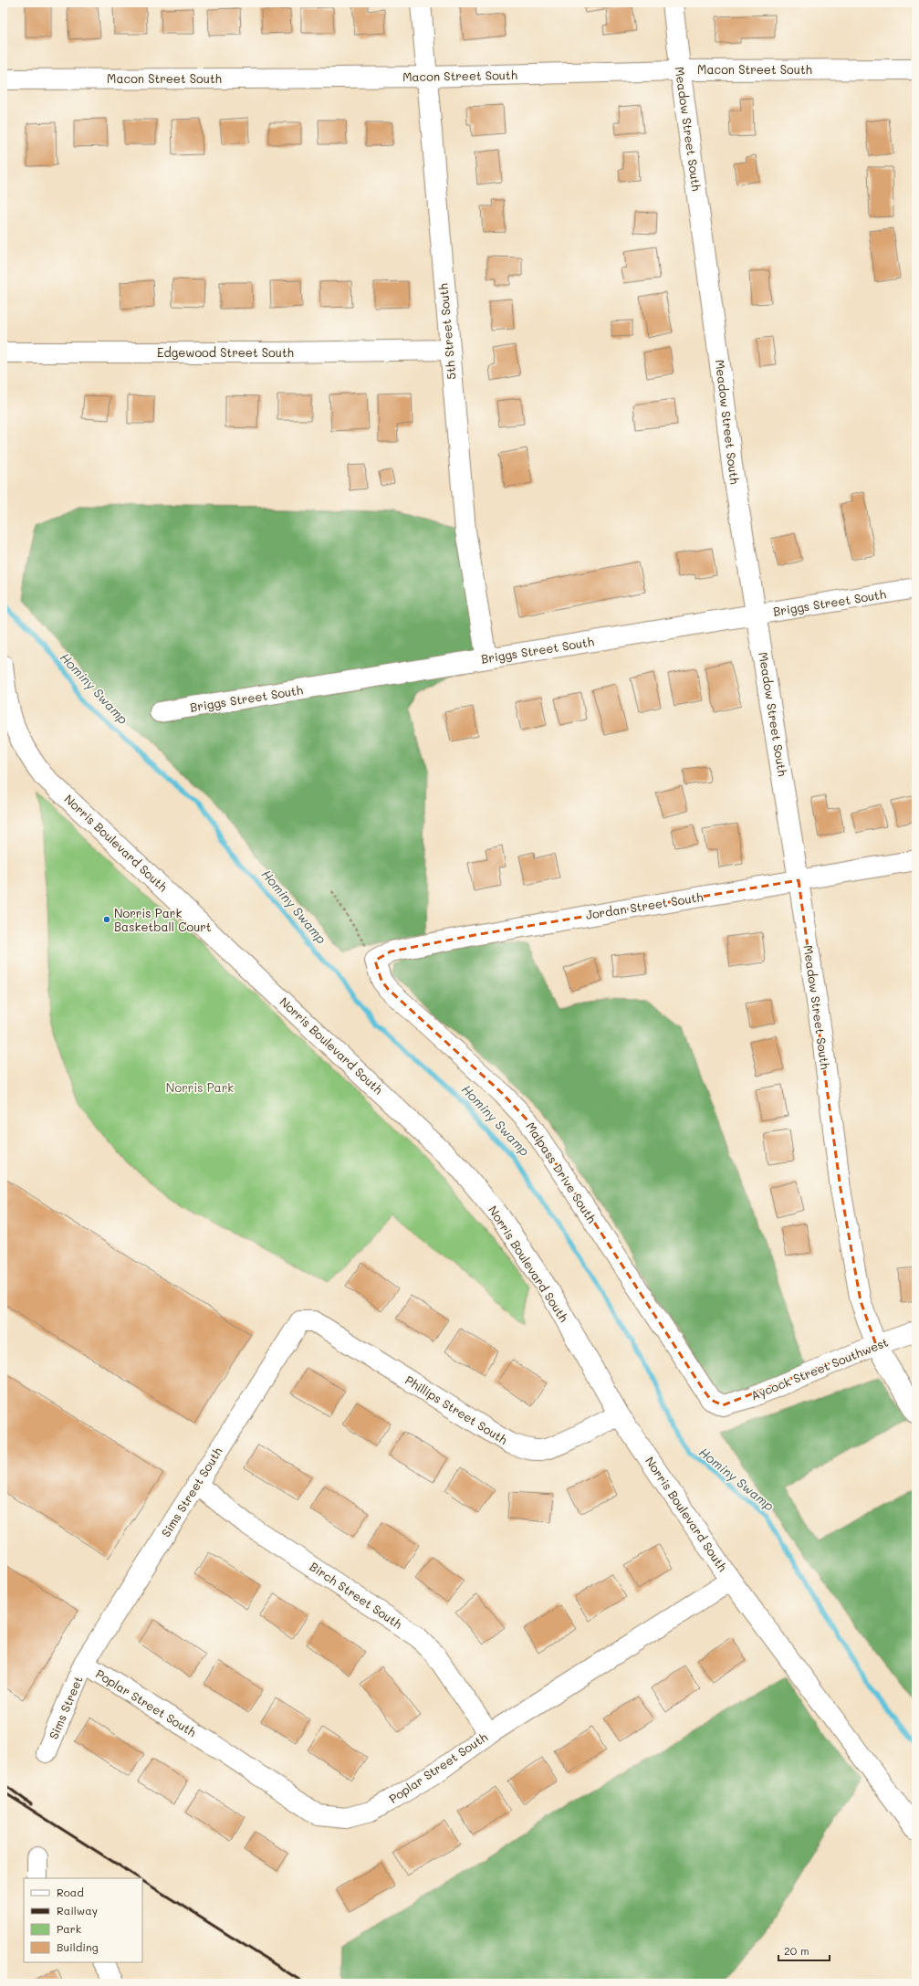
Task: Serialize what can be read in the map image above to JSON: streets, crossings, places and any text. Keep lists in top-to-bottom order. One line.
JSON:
{"streets":{"street":["Macon Street South","Meadow Street South","5th Street South","Edgewood Street South","Briggs Street South","Norris Boulevard South","Jordan Street South","Malpass Drive South","Aycock Street Southwest","Phillips Street South","Sims Street South","Birch Street South","Poplar Street South","Sims Street"]},"crossings":[["Macon Street South","Meadow Street South"],["Macon Street South","5th Street South"],["Meadow Street South","Briggs Street South"],["Meadow Street South","Jordan Street South"],["Meadow Street South","Aycock Street Southwest"],["5th Street South","Edgewood Street South"],["5th Street South","Briggs Street South"],["Norris Boulevard South","Phillips Street South"],["Norris Boulevard South","Poplar Street South"],["Jordan Street South","Malpass Drive South"],["Malpass Drive South","Aycock Street Southwest"],["Phillips Street South","Sims Street South"],["Sims Street South","Birch Street South"],["Sims Street South","Poplar Street South"],["Sims Street South","Sims Street"],["Birch Street South","Poplar Street South"],["Poplar Street South","Sims Street"]],"water":["Hominy Swamp"],"parks":["Norris Park"],"places":["Norris Park Basketball Court"],"legend":["Road","Railway","Park","Building"],"scale_bar":"20 m"}
